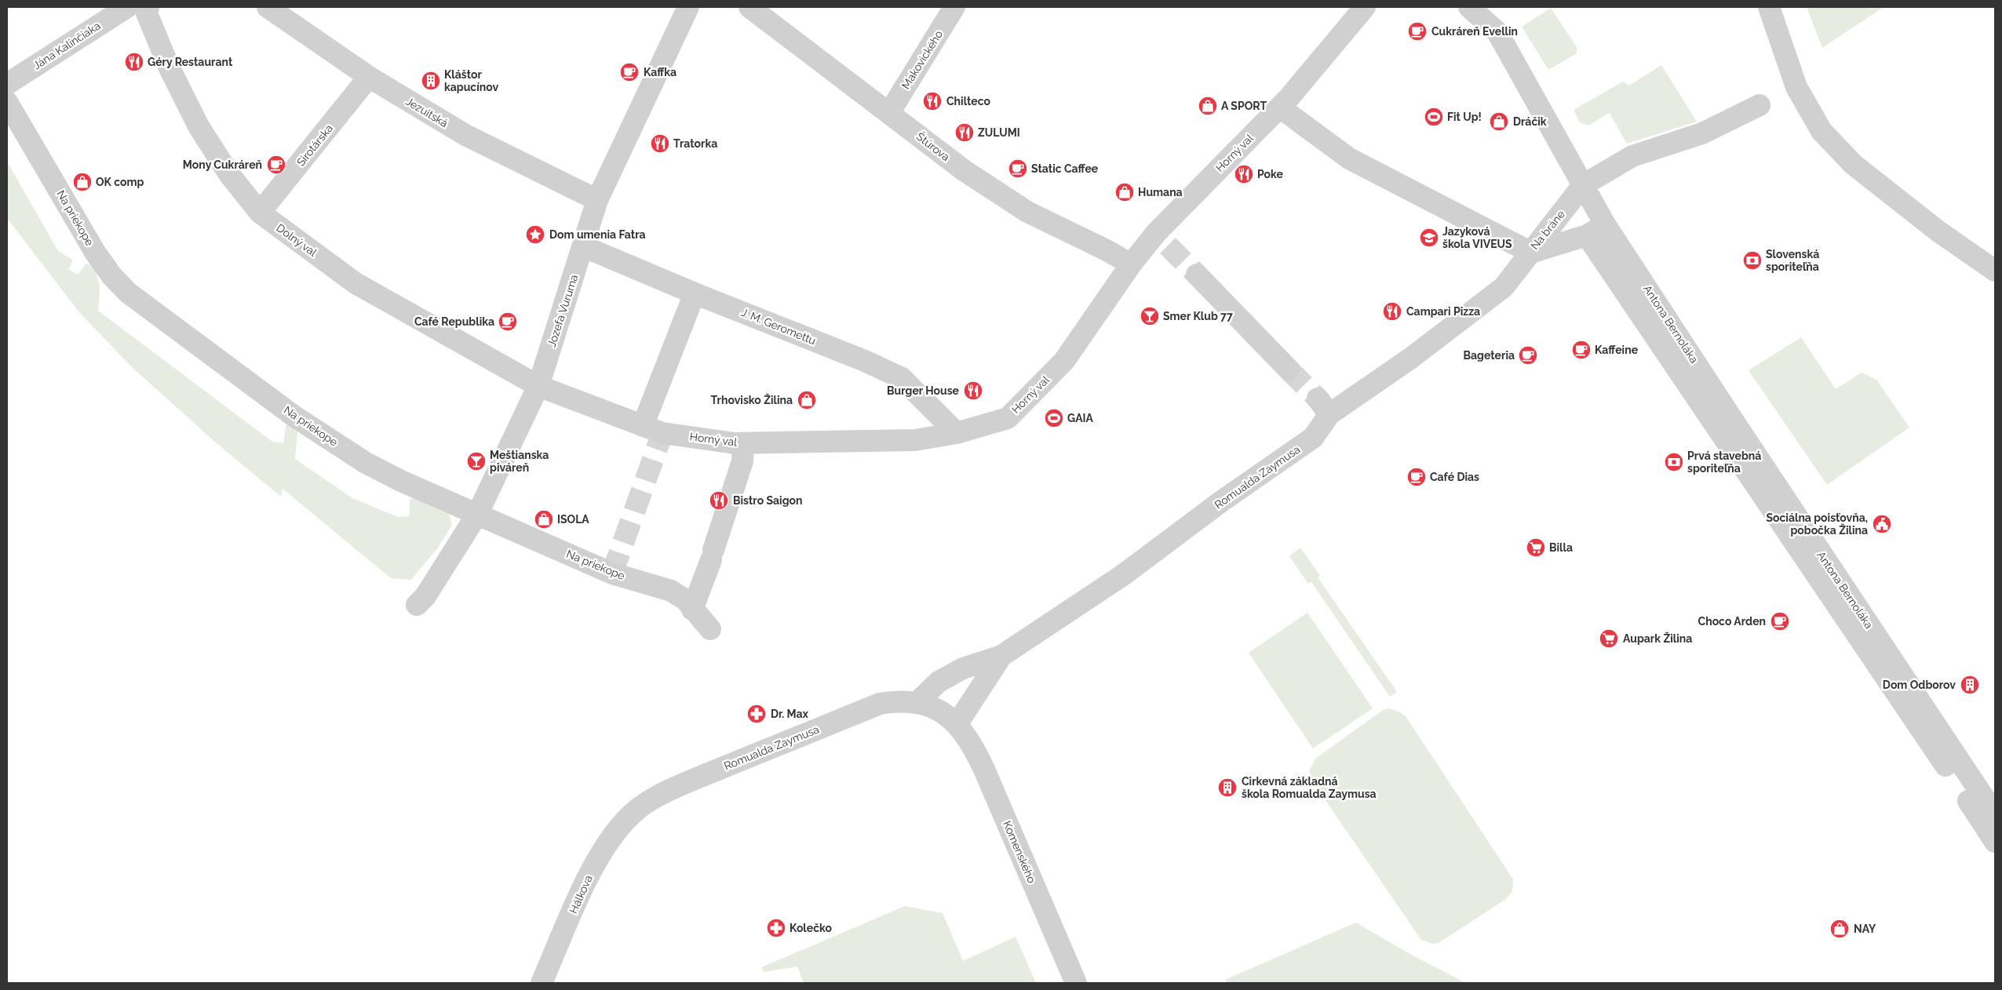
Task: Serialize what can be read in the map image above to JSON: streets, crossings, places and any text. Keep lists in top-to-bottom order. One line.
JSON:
{"streets":{"street":["Jána Kalinčiaka","Makovického","Jezuitská","Sirotárska","Štúrova","Horný val","Na priekope","Na bráne","Dolný val","Jozefa Vuruma","Antona Bernoláka","J. M. Geromettu","Romualda Zaymusa","Komenského","Hálkova"]},"crossings":[["Makovického","Štúrova"],["Jezuitská","Sirotárska"],["Jezuitská","Jozefa Vuruma"],["Sirotárska","Dolný val"],["Štúrova","Horný val"],["Horný val","Na bráne"],["Horný val","Dolný val"],["Horný val","Jozefa Vuruma"],["Horný val","J. M. Geromettu"],["Na priekope","Jozefa Vuruma"],["Na bráne","Antona Bernoláka"],["Na bráne","Romualda Zaymusa"],["Dolný val","Jozefa Vuruma"],["Jozefa Vuruma","J. M. Geromettu"],["Romualda Zaymusa","Komenského"],["Romualda Zaymusa","Hálkova"]],"places":{"cafe":["Cukráreň Evellin","Kaffka","Mony Cukráreň","Static Caffee","Café Republika","Kaffeine","Bageteria","Café Dias","Choco Arden"],"restaurant":["Géry Restaurant","Chilteco","ZULUMI","Tratorka","Poke","Campari Pizza","Burger House","Bistro Saigon"],"building":["Kláštor kapucínov","Dom Odborov","Cirkevná základná škola Romualda Zaymusa"],"shop":["A SPORT","Dráčik","OK comp","Humana","Trhovisko Žilina","ISOLA","NAY"],"sports":["Fit Up!","GAIA"],"place":["Dom umenia Fatra"],"school or university":["Jazyková škola VIVEUS"],"bank":["Slovenská sporiteľňa","Prvá stavebná sporiteľňa"],"bar":["Smer Klub 77","Meštianska piváreň"],"public building":["Sociálna poisťovňa, pobočka Žilina"],"supermarket":["Billa","Aupark Žilina"],"pharmacy":["Dr. Max","Kolečko"]}}
